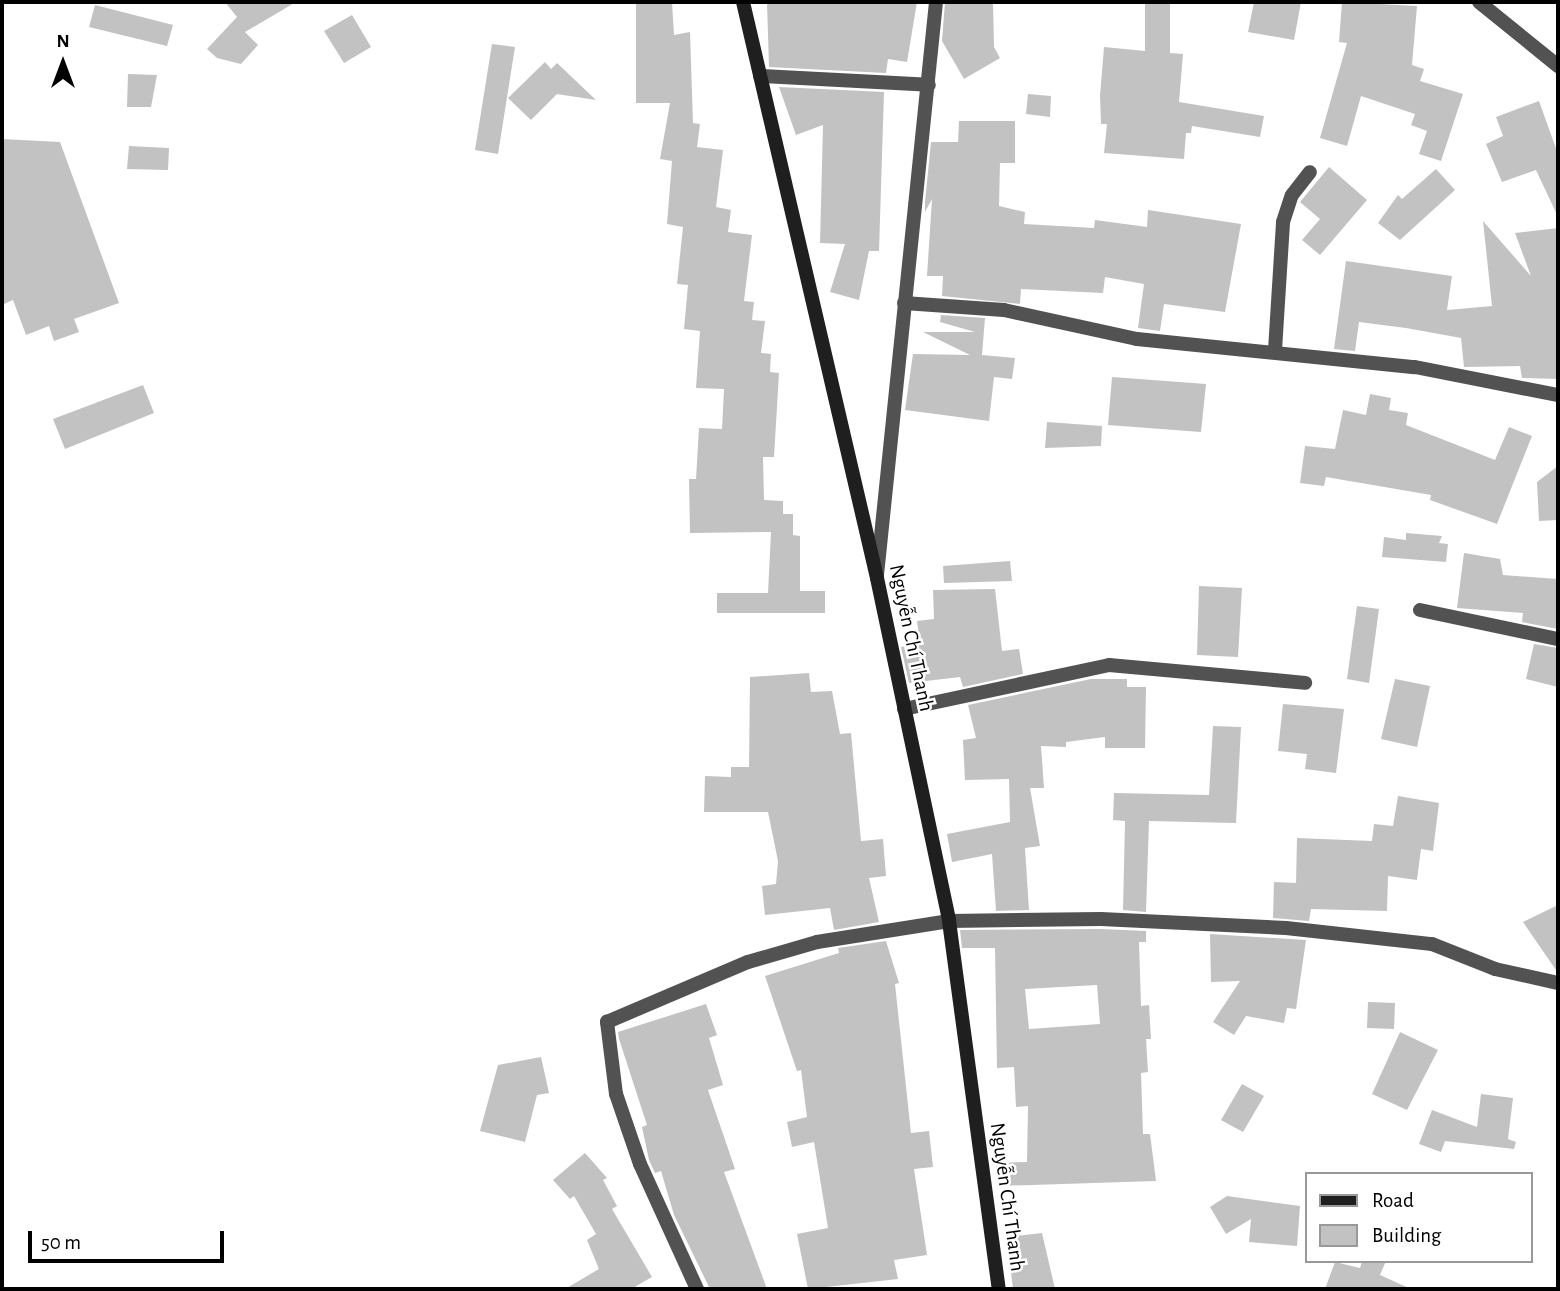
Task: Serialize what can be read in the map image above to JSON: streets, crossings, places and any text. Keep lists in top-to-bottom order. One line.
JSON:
{"streets":{"main road":["Nguyễn Chí Thanh"]},"legend":["Road","Building"],"scale_bar":"50 m","north":"top"}
